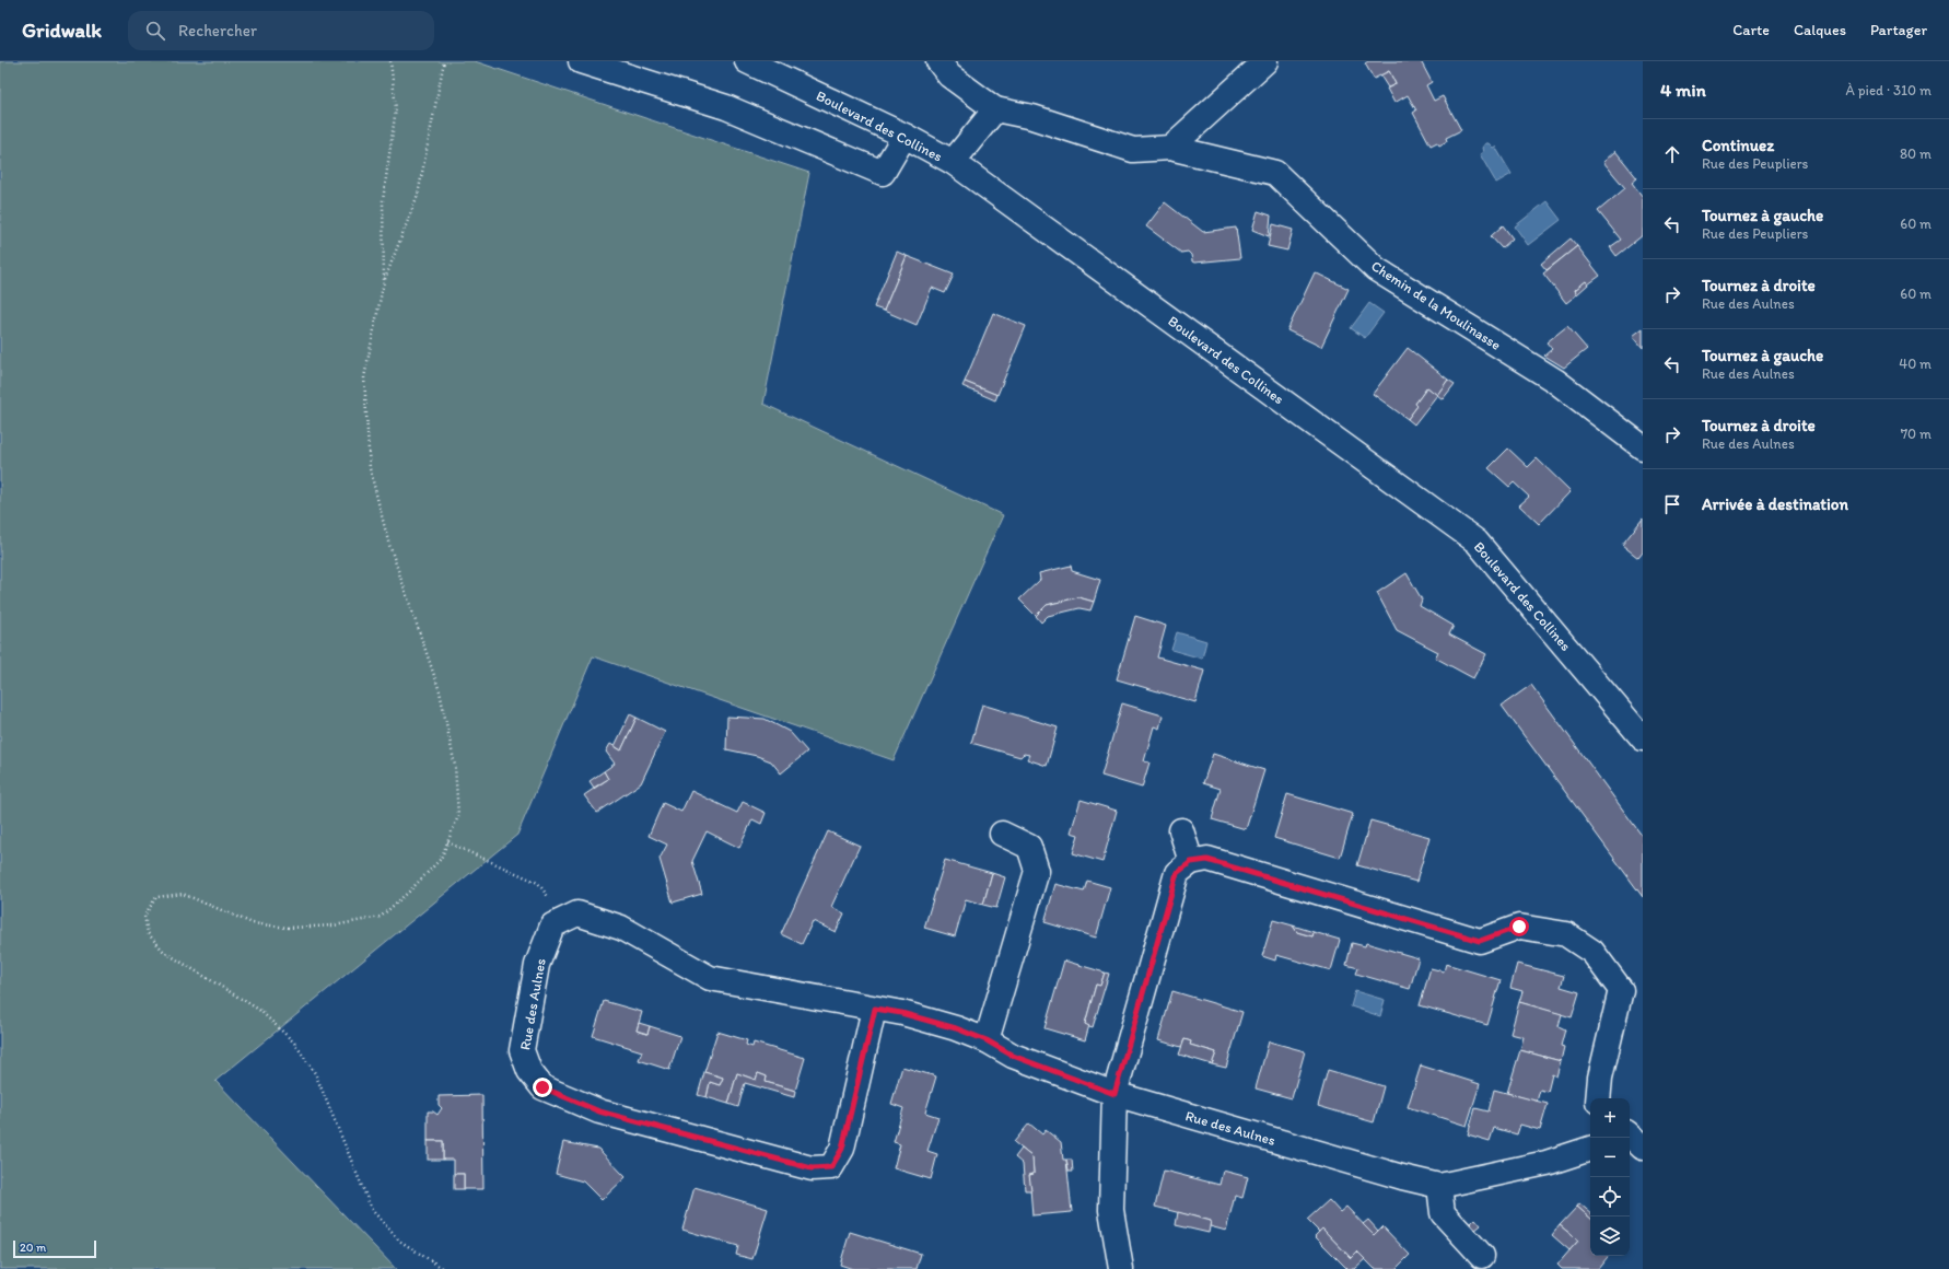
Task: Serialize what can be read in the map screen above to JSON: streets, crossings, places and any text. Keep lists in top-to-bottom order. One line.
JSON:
{"streets":{"street":["Boulevard des Collines","Chemin de la Moulinasse","Rue des Aulnes"]},"scale_bar":"20 m","page":{"header":"Gridwalk","search":"Rechercher","nav":["Carte","Calques","Partager"],"heading":["4 min","À pied · 310 m"],"list":[["Continuez","Rue des Peupliers","80 m"],["Tournez à gauche","Rue des Peupliers","60 m"],["Tournez à droite","Rue des Aulnes","60 m"],["Tournez à gauche","Rue des Aulnes","40 m"],["Tournez à droite","Rue des Aulnes","70 m"],"Arrivée à destination"],"map_buttons":["+","−"],"scale":"20 m"}}
